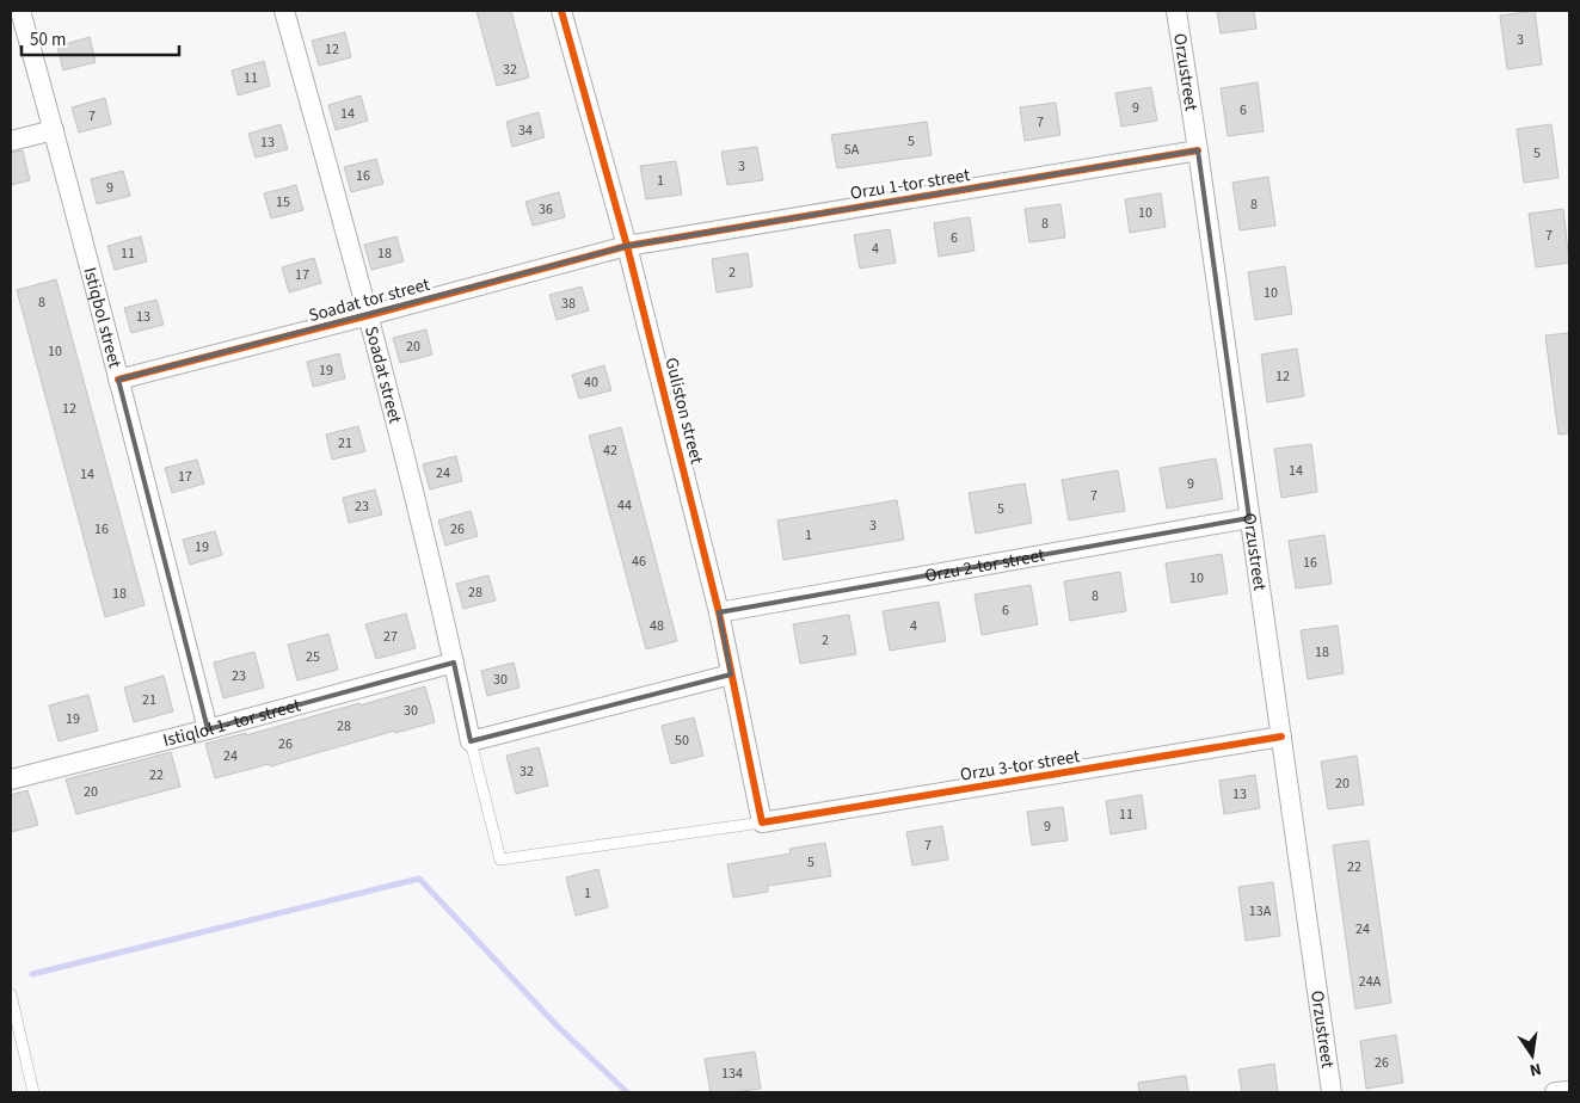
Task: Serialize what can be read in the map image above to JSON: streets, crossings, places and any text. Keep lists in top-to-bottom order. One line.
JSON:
{"streets":{"street":["Orzustreet","Orzu 1-tor street","Soadat tor street","Istiqbol street","Soadat street","Guliston street","Orzu 2-tor street","Istiqlol 1- tor street","Orzu 3-tor street"]},"crossings":[["Orzustreet","Orzu 1-tor street"],["Orzustreet","Orzu 2-tor street"],["Orzustreet","Orzu 3-tor street"],["Orzu 1-tor street","Soadat tor street"],["Orzu 1-tor street","Guliston street"],["Soadat tor street","Istiqbol street"],["Soadat tor street","Soadat street"],["Soadat tor street","Guliston street"],["Istiqbol street","Istiqlol 1- tor street"],["Soadat street","Istiqlol 1- tor street"],["Guliston street","Orzu 2-tor street"],["Guliston street","Orzu 3-tor street"]],"house_numbers":["3","12","32","11","9","6","14","7","7","34","5","13","5A","5","3","16","1","9","15","8","36","10","8","7","6","4","11","18","2","17","10","8","38","13","20","10","19","12","40","12","21","42","14","24","14","17","9","7","44","23","5","3","16","26","1","19","46","16","10","28","18","8","6","48","4","27","2","18","25","23","30","21","30","19","28","50","26","24","32","22","20","20","13","11","9","7","5","22","1","13A","24","24A","26","134"],"scale_bar":"50 m","north":"bottom"}
